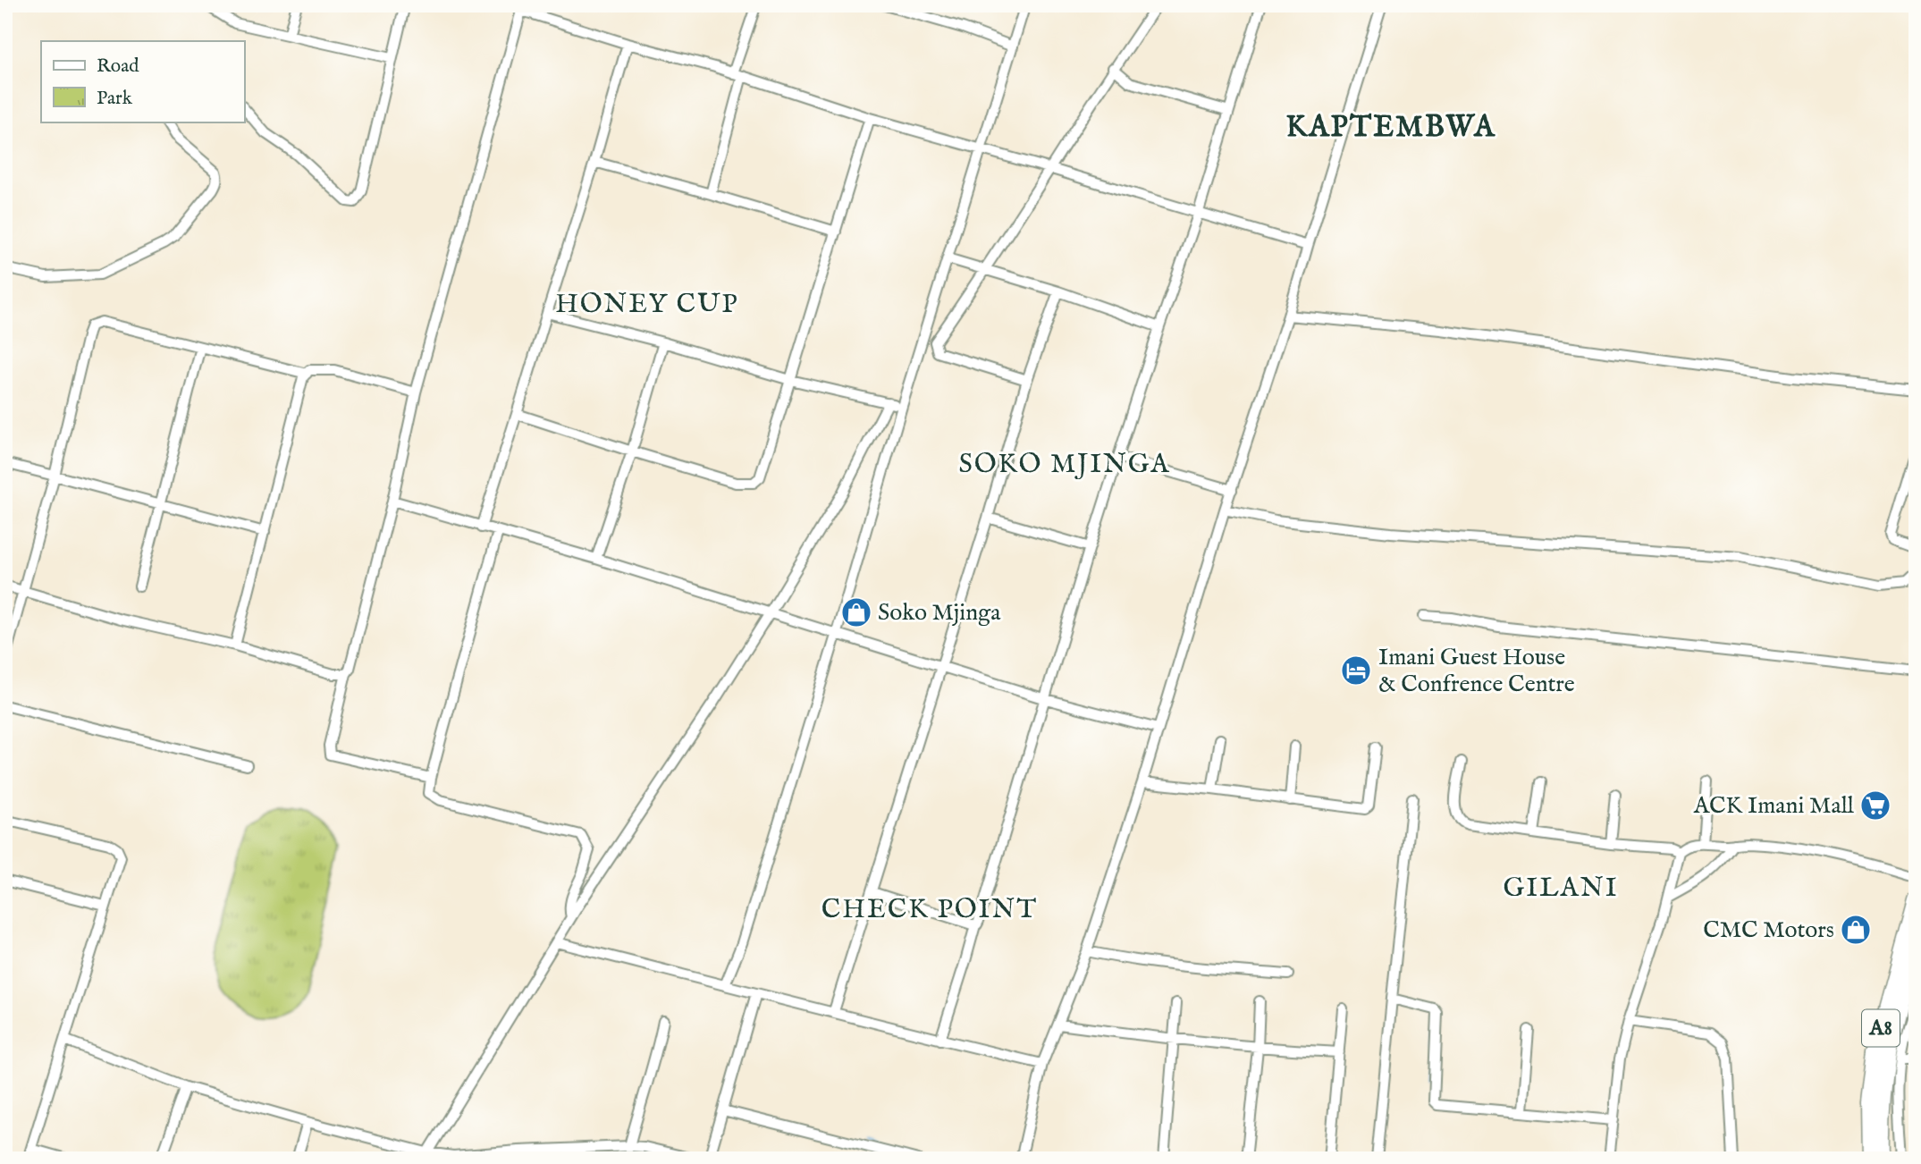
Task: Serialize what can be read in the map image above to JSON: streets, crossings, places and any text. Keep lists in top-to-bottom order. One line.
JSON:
{"streets":{"highway":["A8"]},"districts":["KAPTEMBWA","HONEY CUP","SOKO MJINGA","GILANI","CHECK POINT"],"places":{"shop":["Soko Mjinga","CMC Motors"],"hotel":["Imani Guest House & Confrence Centre"],"supermarket":["ACK Imani Mall"]},"legend":["Road","Park"]}
